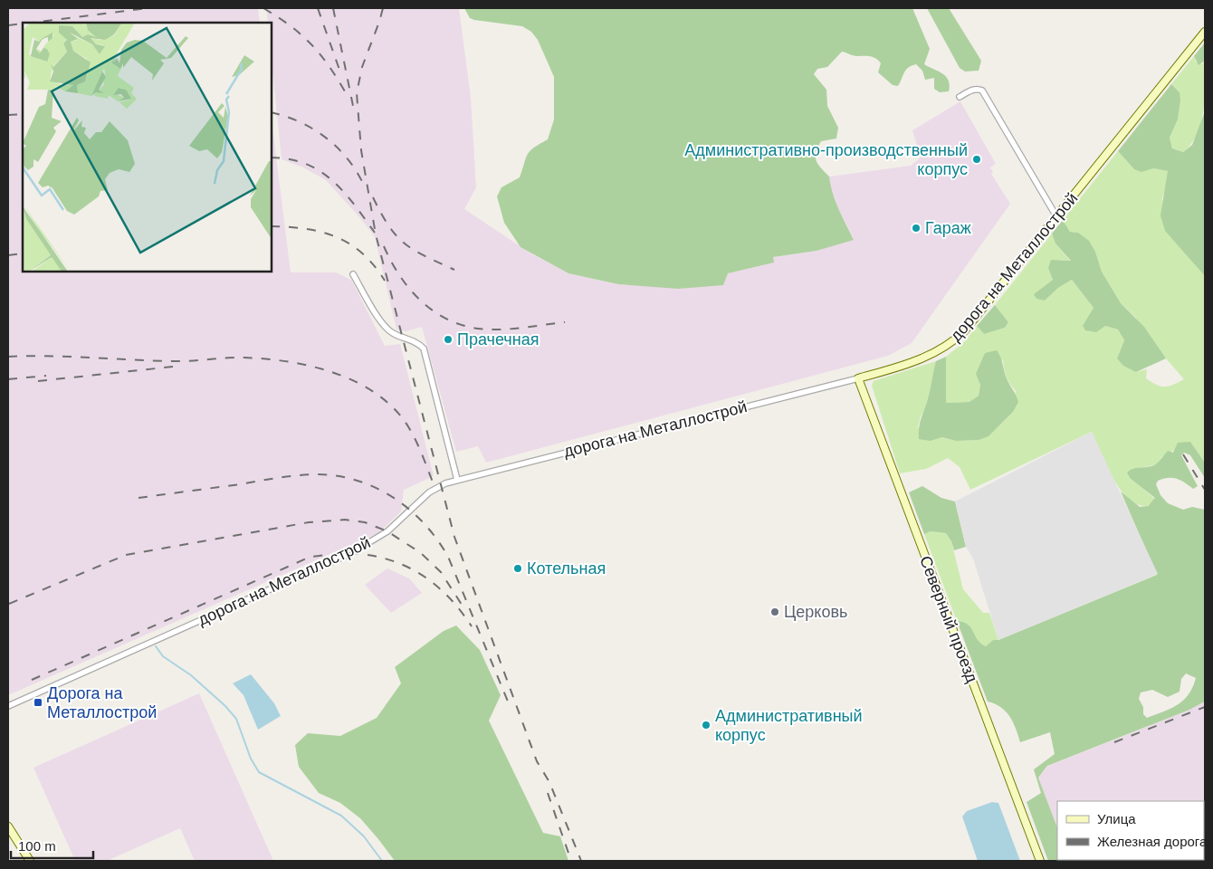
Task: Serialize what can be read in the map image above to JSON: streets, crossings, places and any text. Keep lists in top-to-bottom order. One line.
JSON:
{"streets":{"street":["дорога на Металлострой","Северный проезд"]},"crossings":[["дорога на Металлострой","Северный проезд"]],"places":{"other":["Административно-производственный корпус","Гараж","Прачечная","Котельная","Церковь","Административный корпус"],"transit":["Дорога на Металлострой"]},"legend":["Улица","Железная дорога"],"scale_bar":"100 m"}
